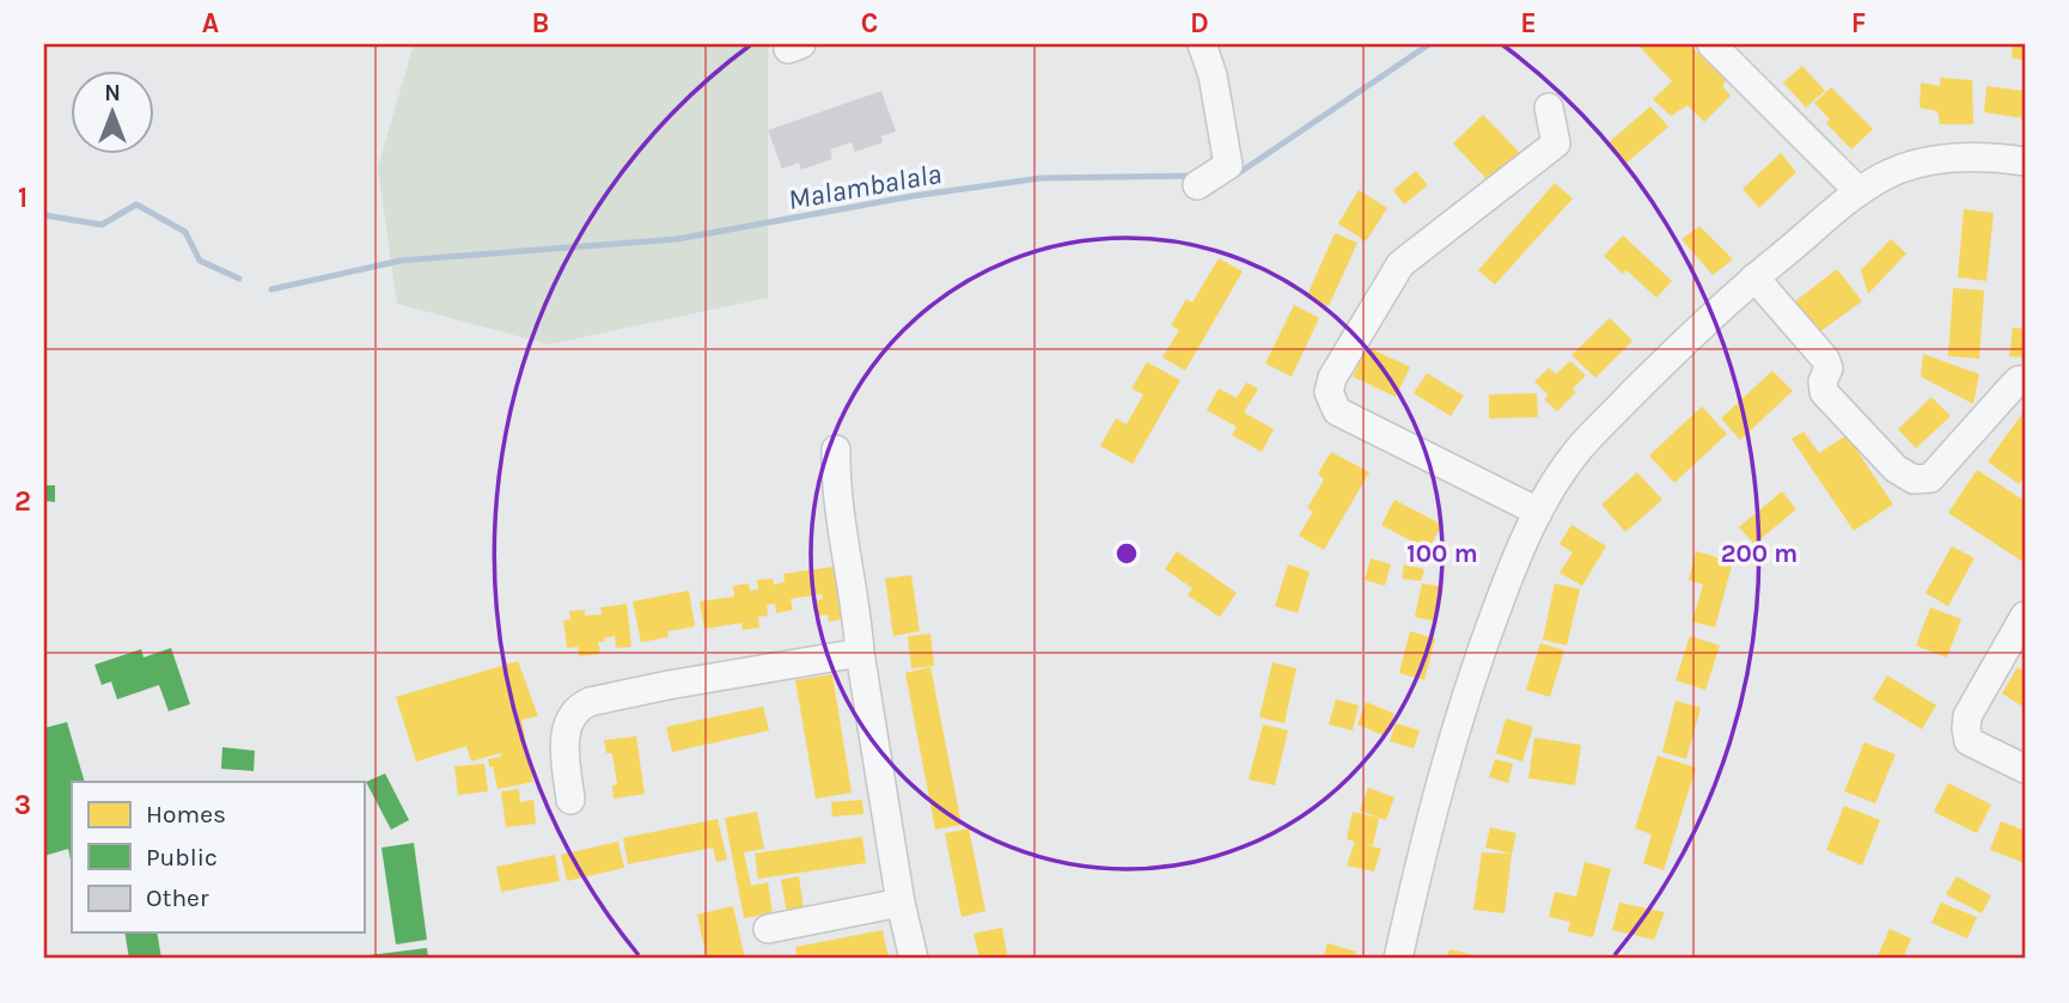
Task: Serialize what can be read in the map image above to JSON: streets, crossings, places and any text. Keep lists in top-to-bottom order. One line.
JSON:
{"water":["Malambalala"],"legend":["Homes","Public","Other"],"north":"top","grid":{"columns":["A","B","C","D","E","F"],"rows":["1","2","3"]},"rings":["100 m","200 m"]}
